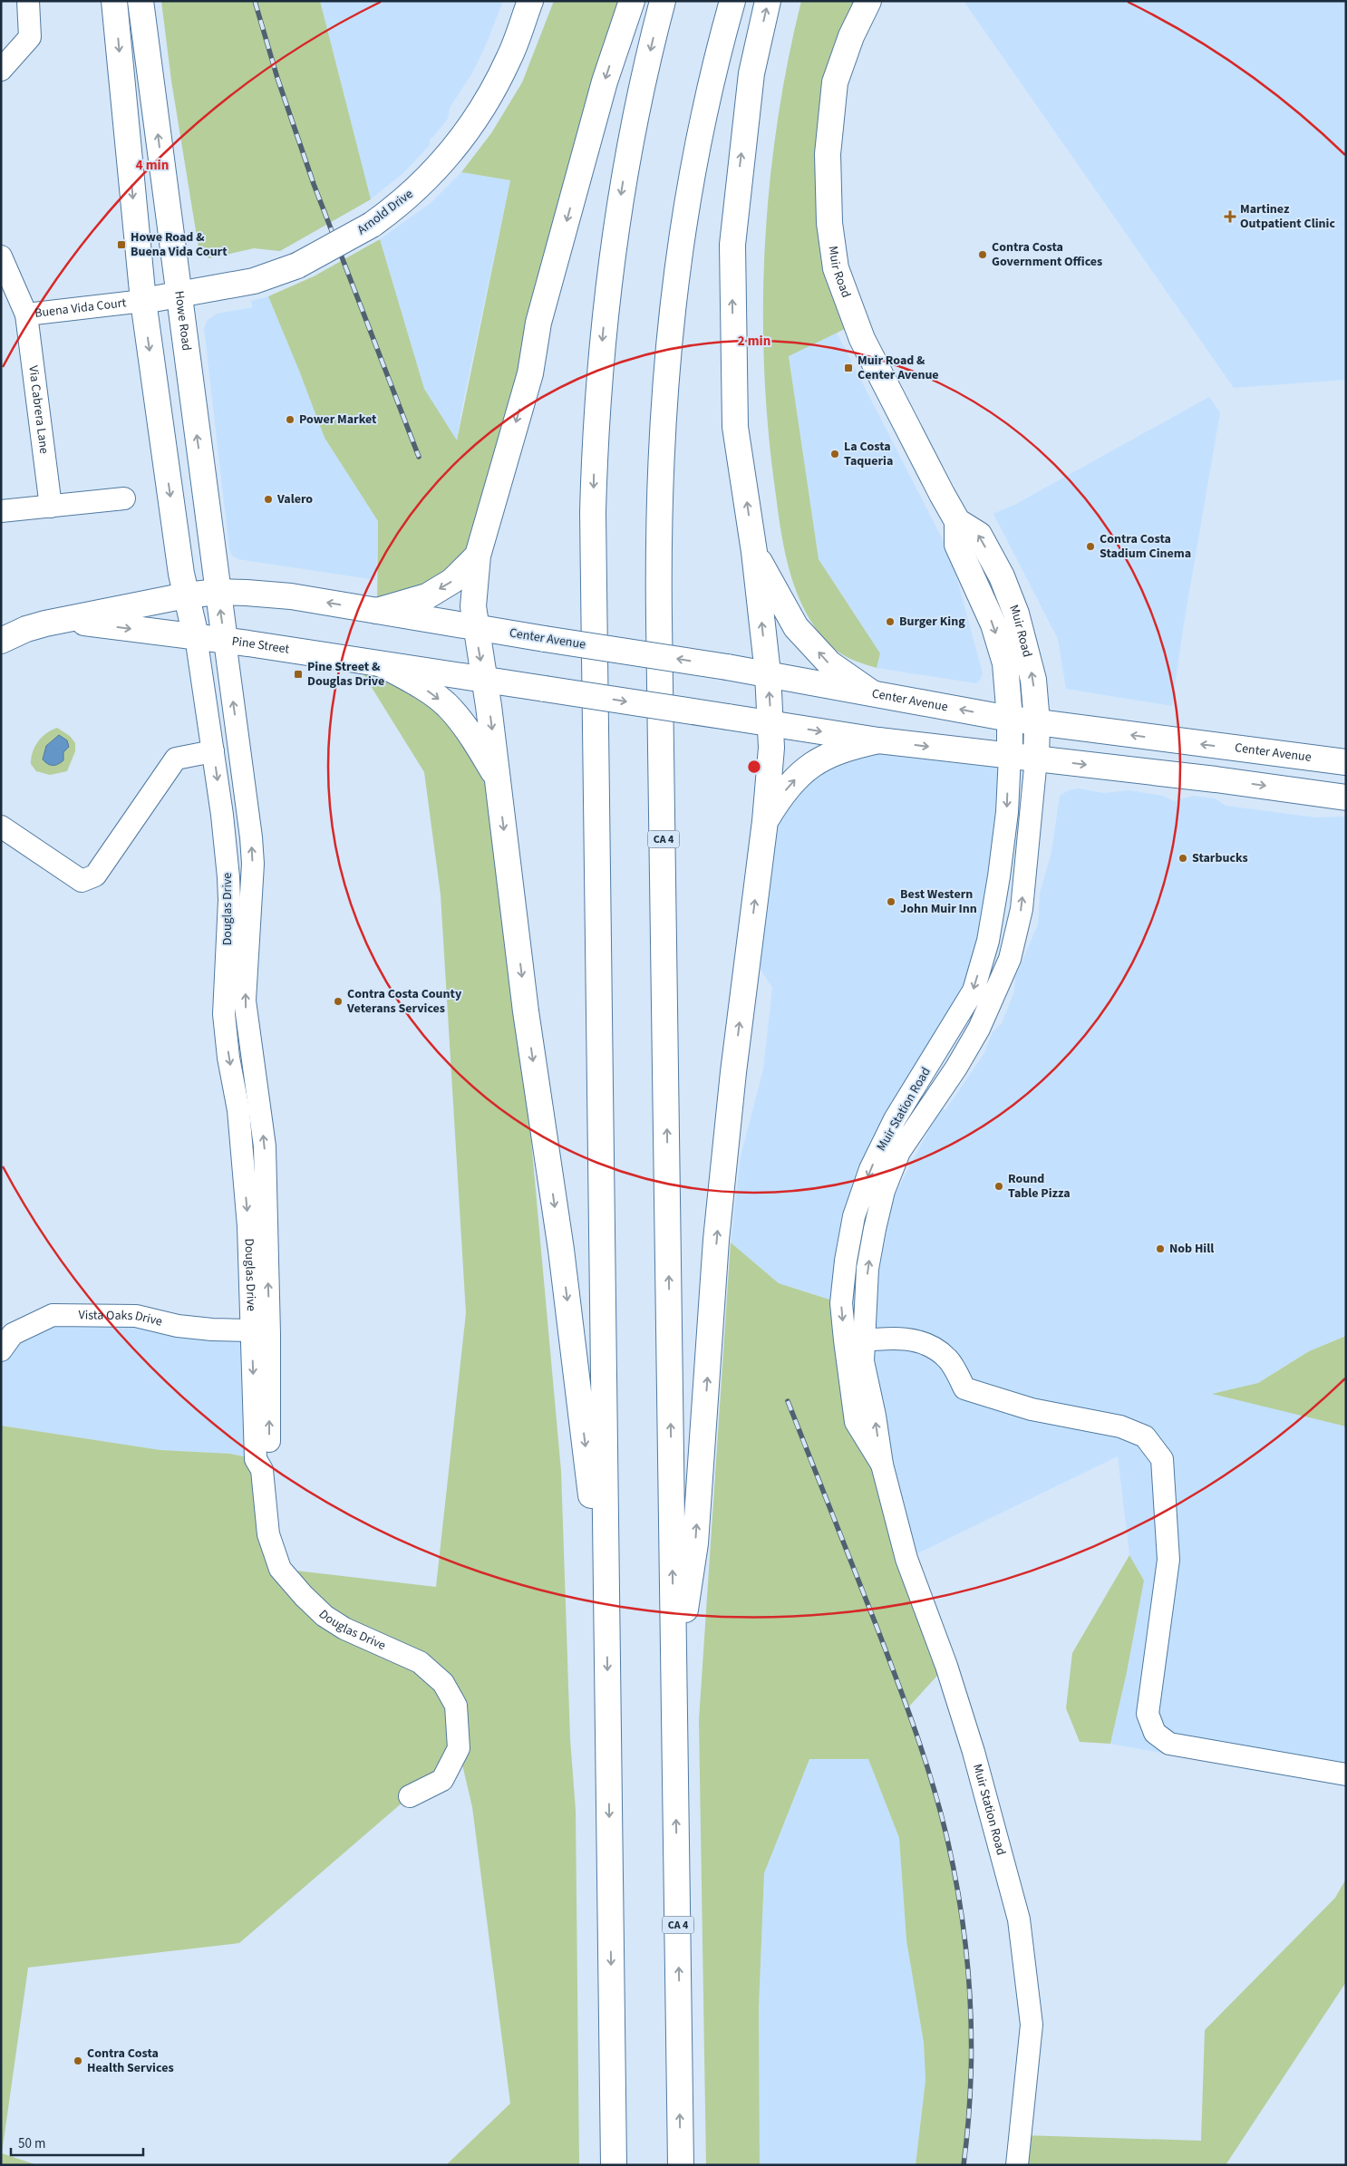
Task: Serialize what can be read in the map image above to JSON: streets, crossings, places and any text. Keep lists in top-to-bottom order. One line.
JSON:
{"streets":{"main road":["Arnold Drive","Muir Road","Howe Road","Center Avenue","Pine Street","CA 4"],"street":["Buena Vida Court","Via Cabrera Lane","Douglas Drive","Muir Station Road","Vista Oaks Drive"]},"crossings":[["Arnold Drive","Buena Vida Court"],["Arnold Drive","Howe Road"],["Muir Road","Center Avenue"],["Muir Road","Muir Station Road"],["Buena Vida Court","Via Cabrera Lane"],["Howe Road","Pine Street"],["Howe Road","Douglas Drive"],["Center Avenue","Pine Street"],["Pine Street","Douglas Drive"],["Douglas Drive","Vista Oaks Drive"]],"places":{"health":["Martinez Outpatient Clinic"],"transit":["Howe Road & Buena Vida Court","Muir Road & Center Avenue","Pine Street & Douglas Drive"],"other":["Contra Costa Government Offices","Power Market","La Costa Taqueria","Valero","Contra Costa Stadium Cinema","Burger King","Starbucks","Best Western John Muir Inn","Contra Costa County Veterans Services","Round Table Pizza","Nob Hill","Contra Costa Health Services"]},"scale_bar":"50 m","rings":["4 min","2 min"]}
